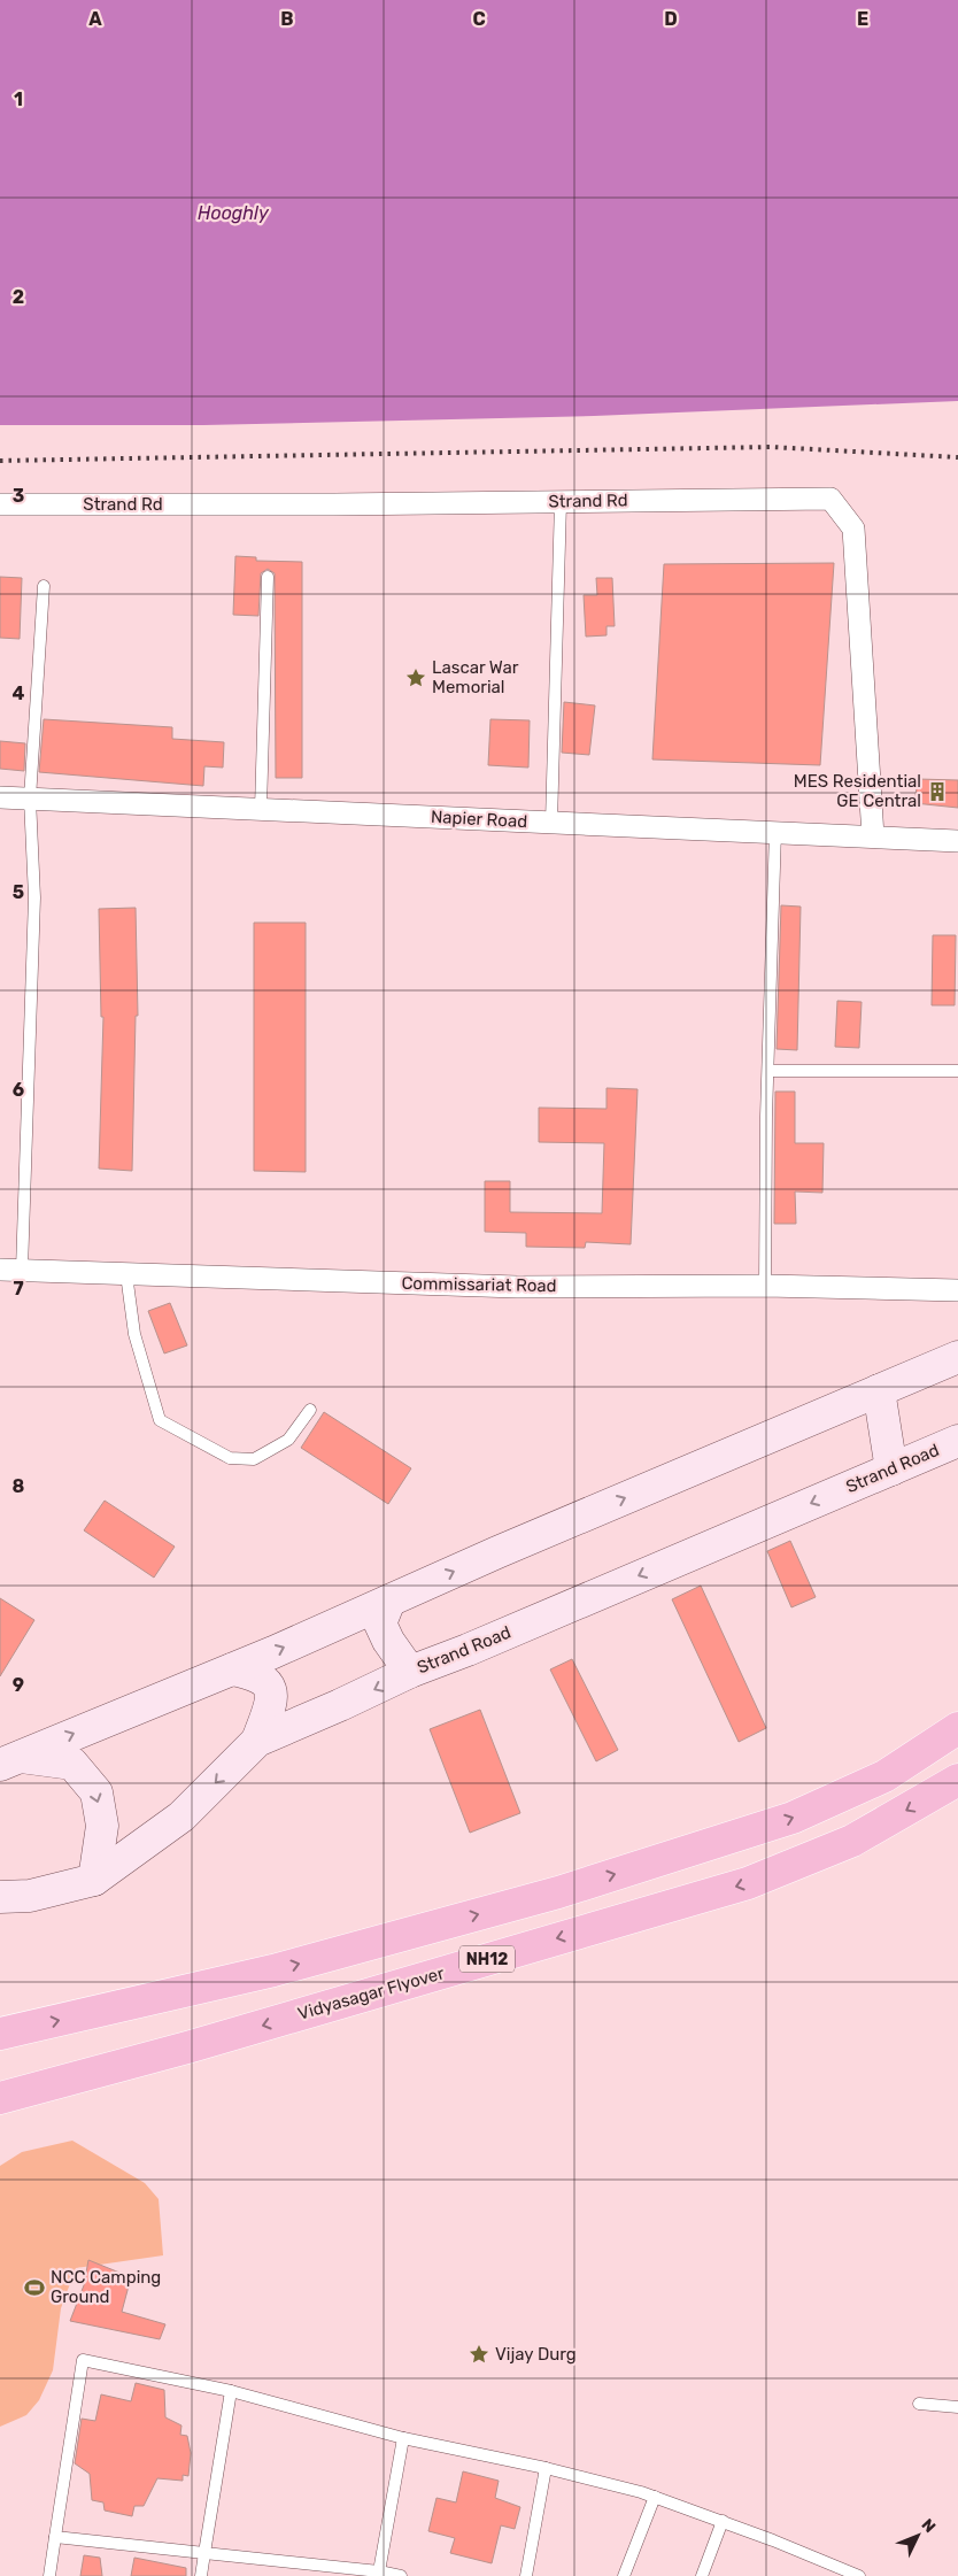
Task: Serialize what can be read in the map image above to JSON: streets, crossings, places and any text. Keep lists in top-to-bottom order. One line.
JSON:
{"streets":{"highway":["NH12","Vidyasagar Flyover"],"main road":["Strand Road"],"street":["Strand Rd","Napier Road","Commissariat Road"]},"crossings":[["Strand Rd","Napier Road"]],"water":["Hooghly"],"places":{"place":["Lascar War Memorial","Vijay Durg"],"building":["MES Residential GE Central"],"sports":["NCC Camping Ground"]},"north":"top right","grid":{"columns":["A","B","C","D","E"],"rows":["1","2","3","4","5","6","7","8","9"]}}
